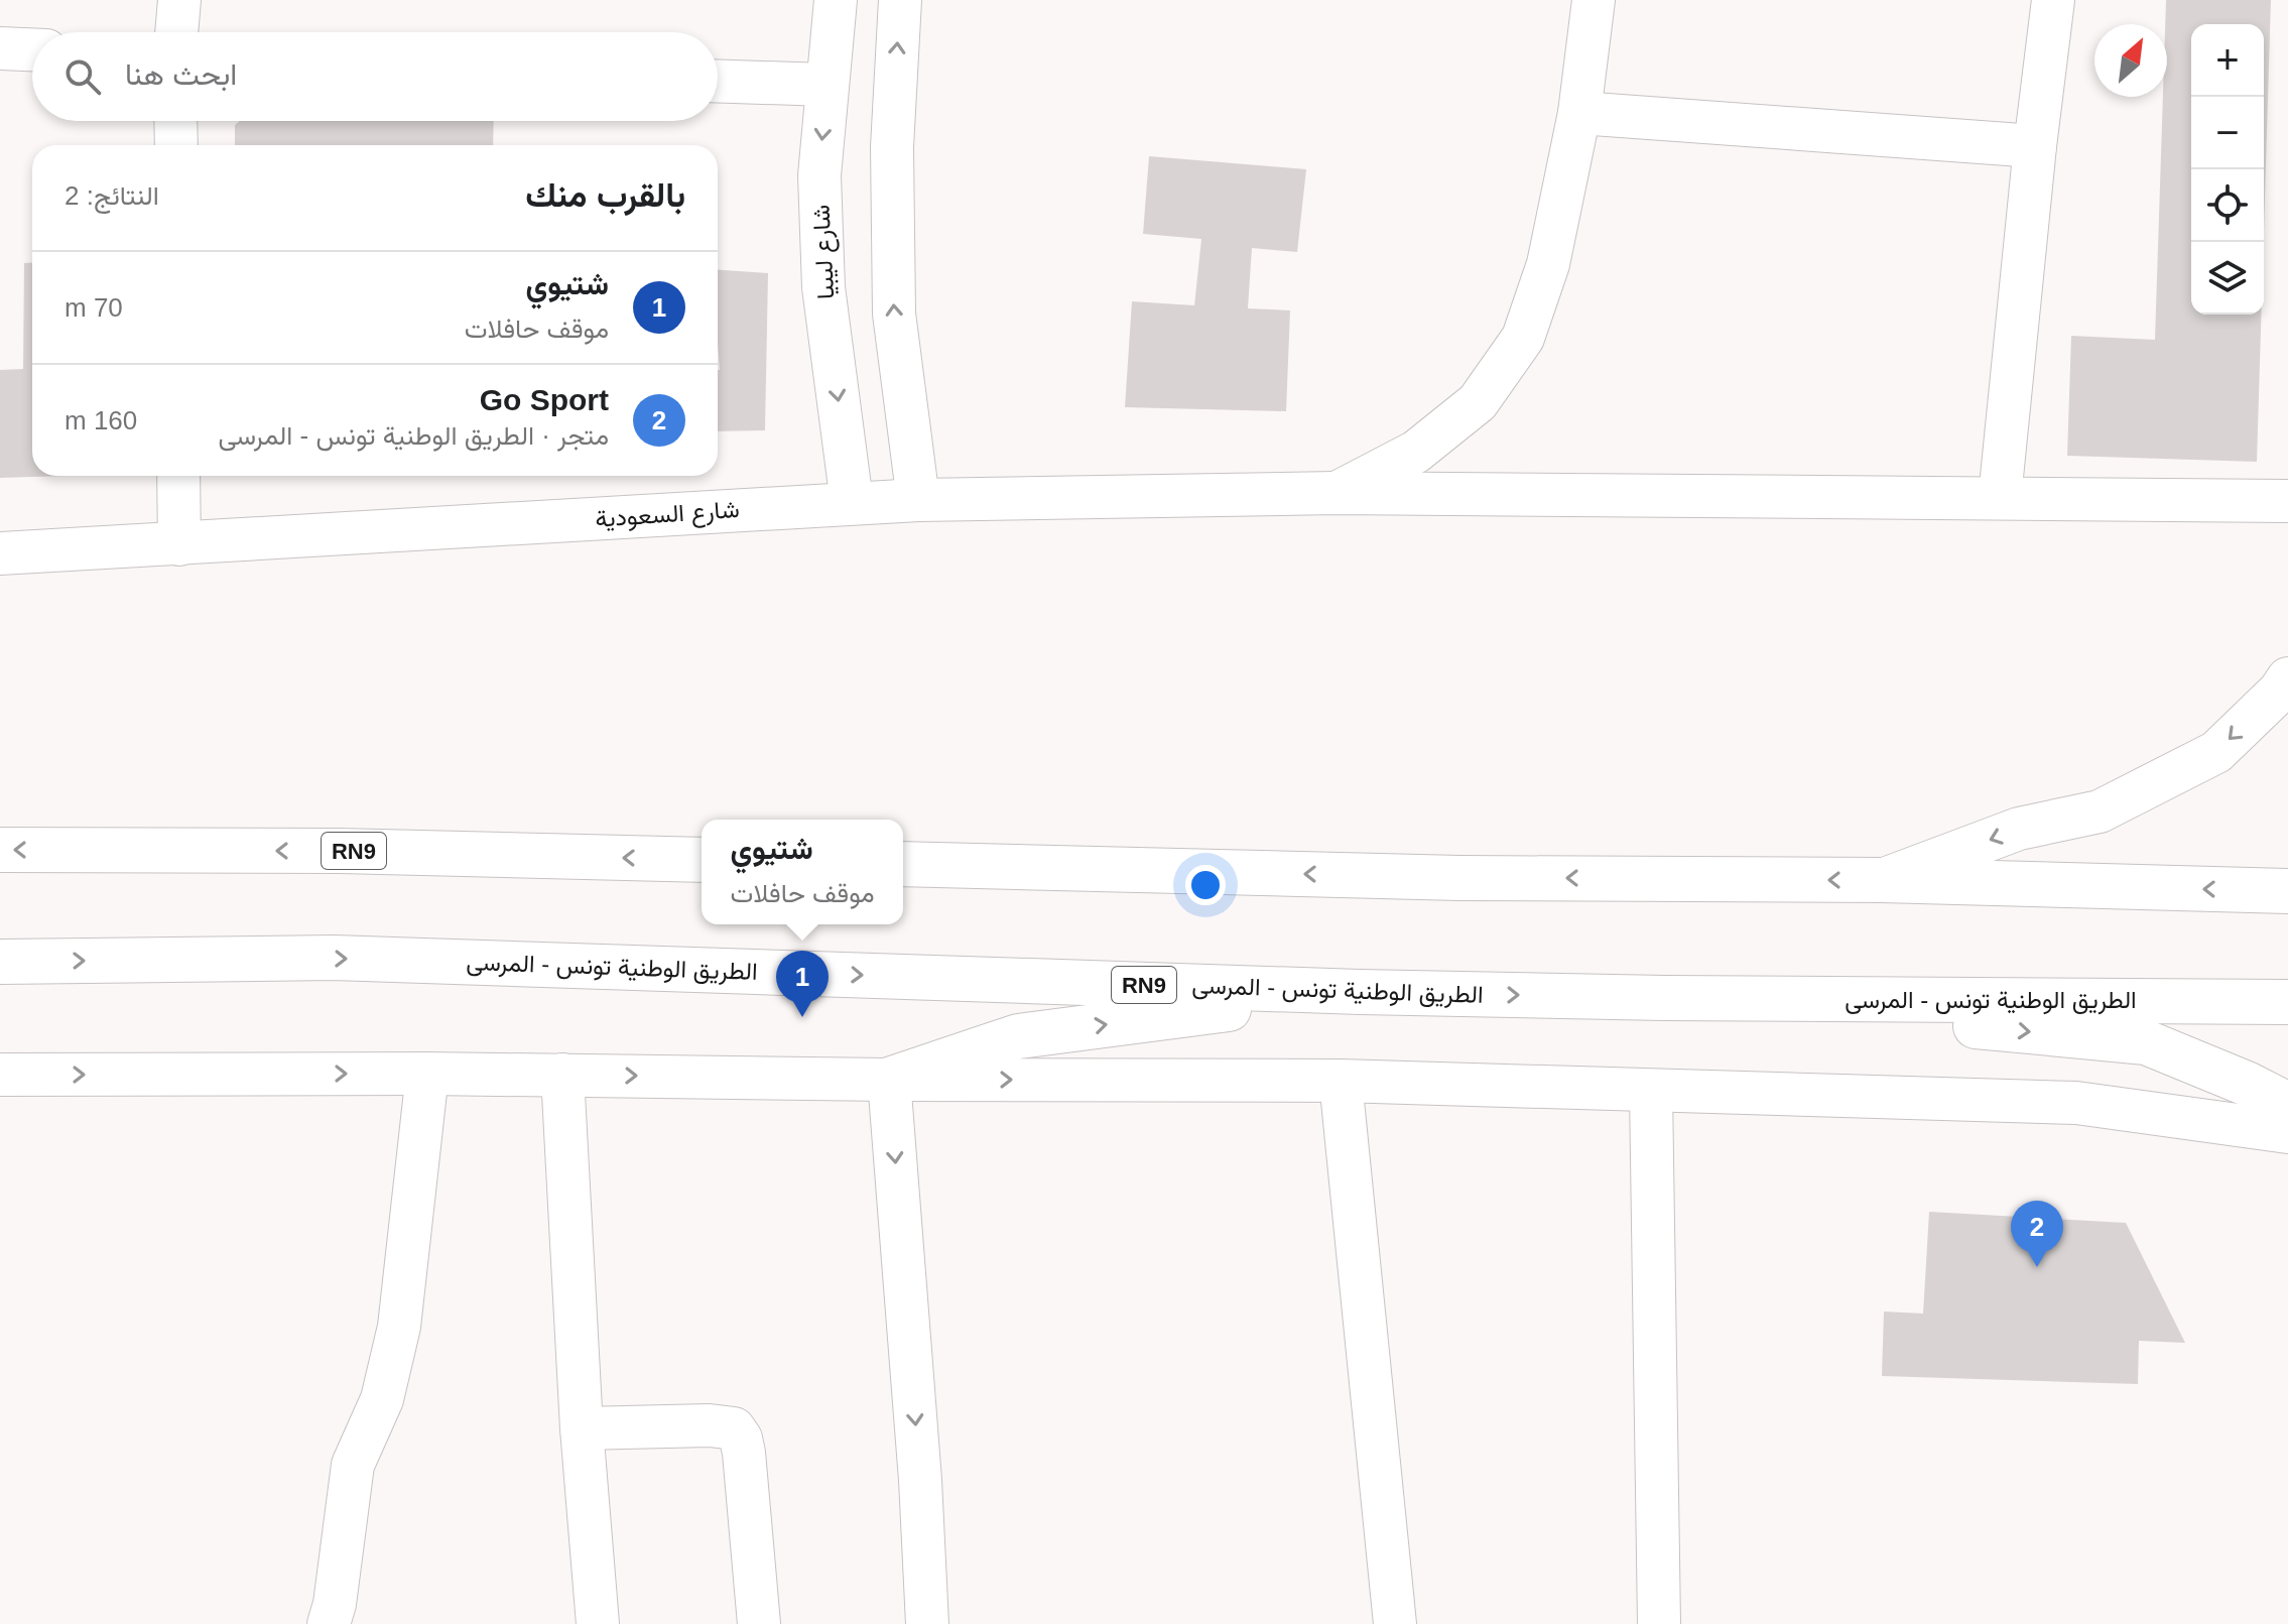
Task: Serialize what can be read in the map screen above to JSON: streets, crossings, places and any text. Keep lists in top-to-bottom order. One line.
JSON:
{"streets":{"highway":["RN9","الطريق الوطنية تونس - المرسى"],"street":["شارع ليبيا","شارع السعودية"]},"crossings":[["شارع ليبيا","شارع السعودية"]],"north":"top right","page":{"map_buttons":["+","−"],"search":"ابحث هنا","heading":["بالقرب منك","النتائج: 2"],"list":[{"mark":"1","name":"شتيوي","note":"موقف حافلات","value":"70 m"},{"mark":"2","name":"Go Sport","note":"متجر · الطريق الوطنية تونس - المرسى","value":"160 m"}],"popup":["شتيوي","موقف حافلات"],"pins":["1","2"]}}
